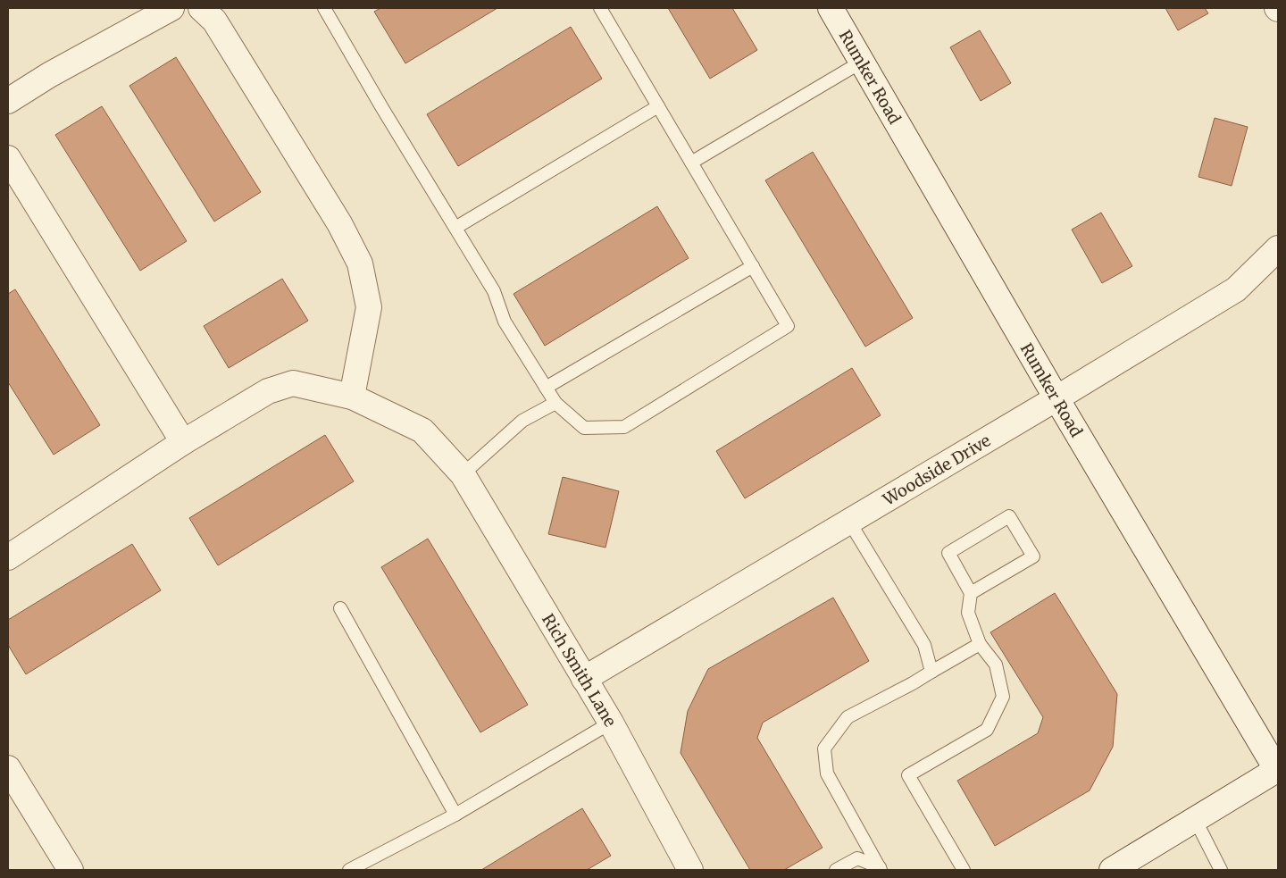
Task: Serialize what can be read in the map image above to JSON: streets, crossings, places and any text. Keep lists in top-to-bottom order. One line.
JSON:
{"streets":{"street":["Rumker Road","Woodside Drive","Rich Smith Lane"]},"crossings":[["Rumker Road","Woodside Drive"],["Woodside Drive","Rich Smith Lane"]]}
